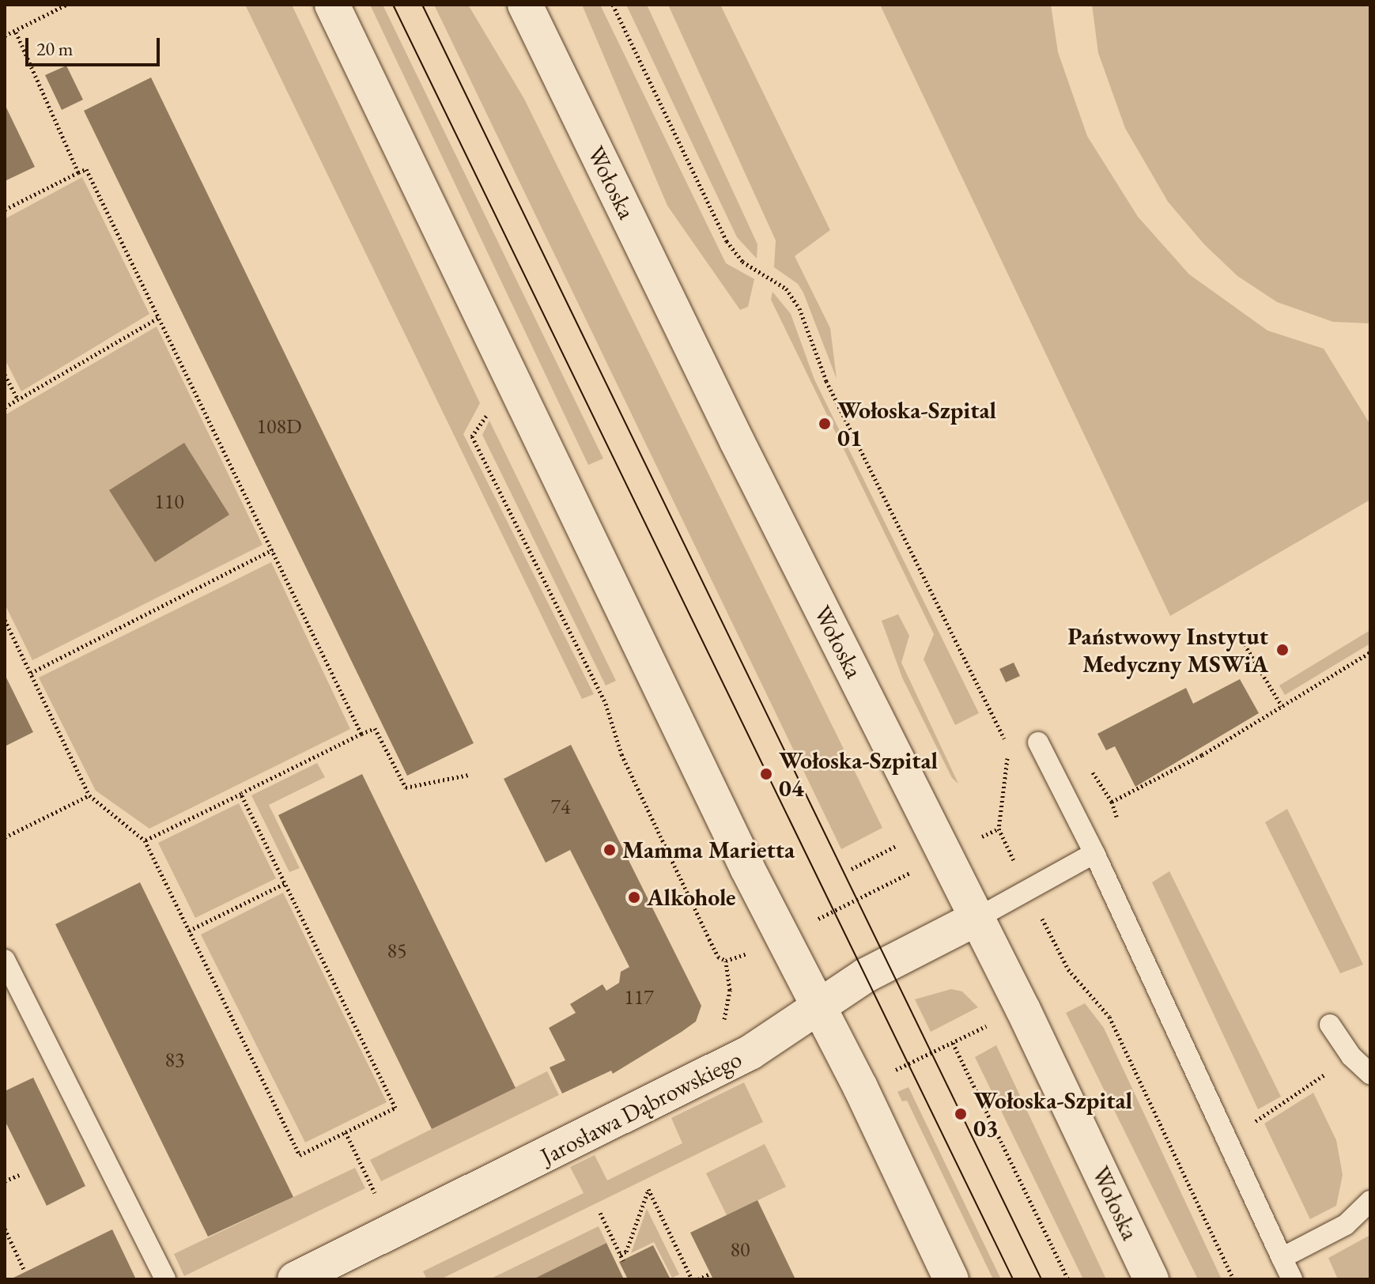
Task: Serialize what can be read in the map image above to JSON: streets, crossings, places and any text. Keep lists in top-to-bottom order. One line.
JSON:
{"streets":{"main road":["Wołoska","Jarosława Dąbrowskiego"]},"crossings":[["Wołoska","Jarosława Dąbrowskiego"]],"places":["Wołoska-Szpital 01","Państwowy Instytut Medyczny MSWiA","Wołoska-Szpital 04","Mamma Marietta","Alkohole","Wołoska-Szpital 03"],"house_numbers":["108D","110","74","85","117","83","80"],"scale_bar":"20 m"}
